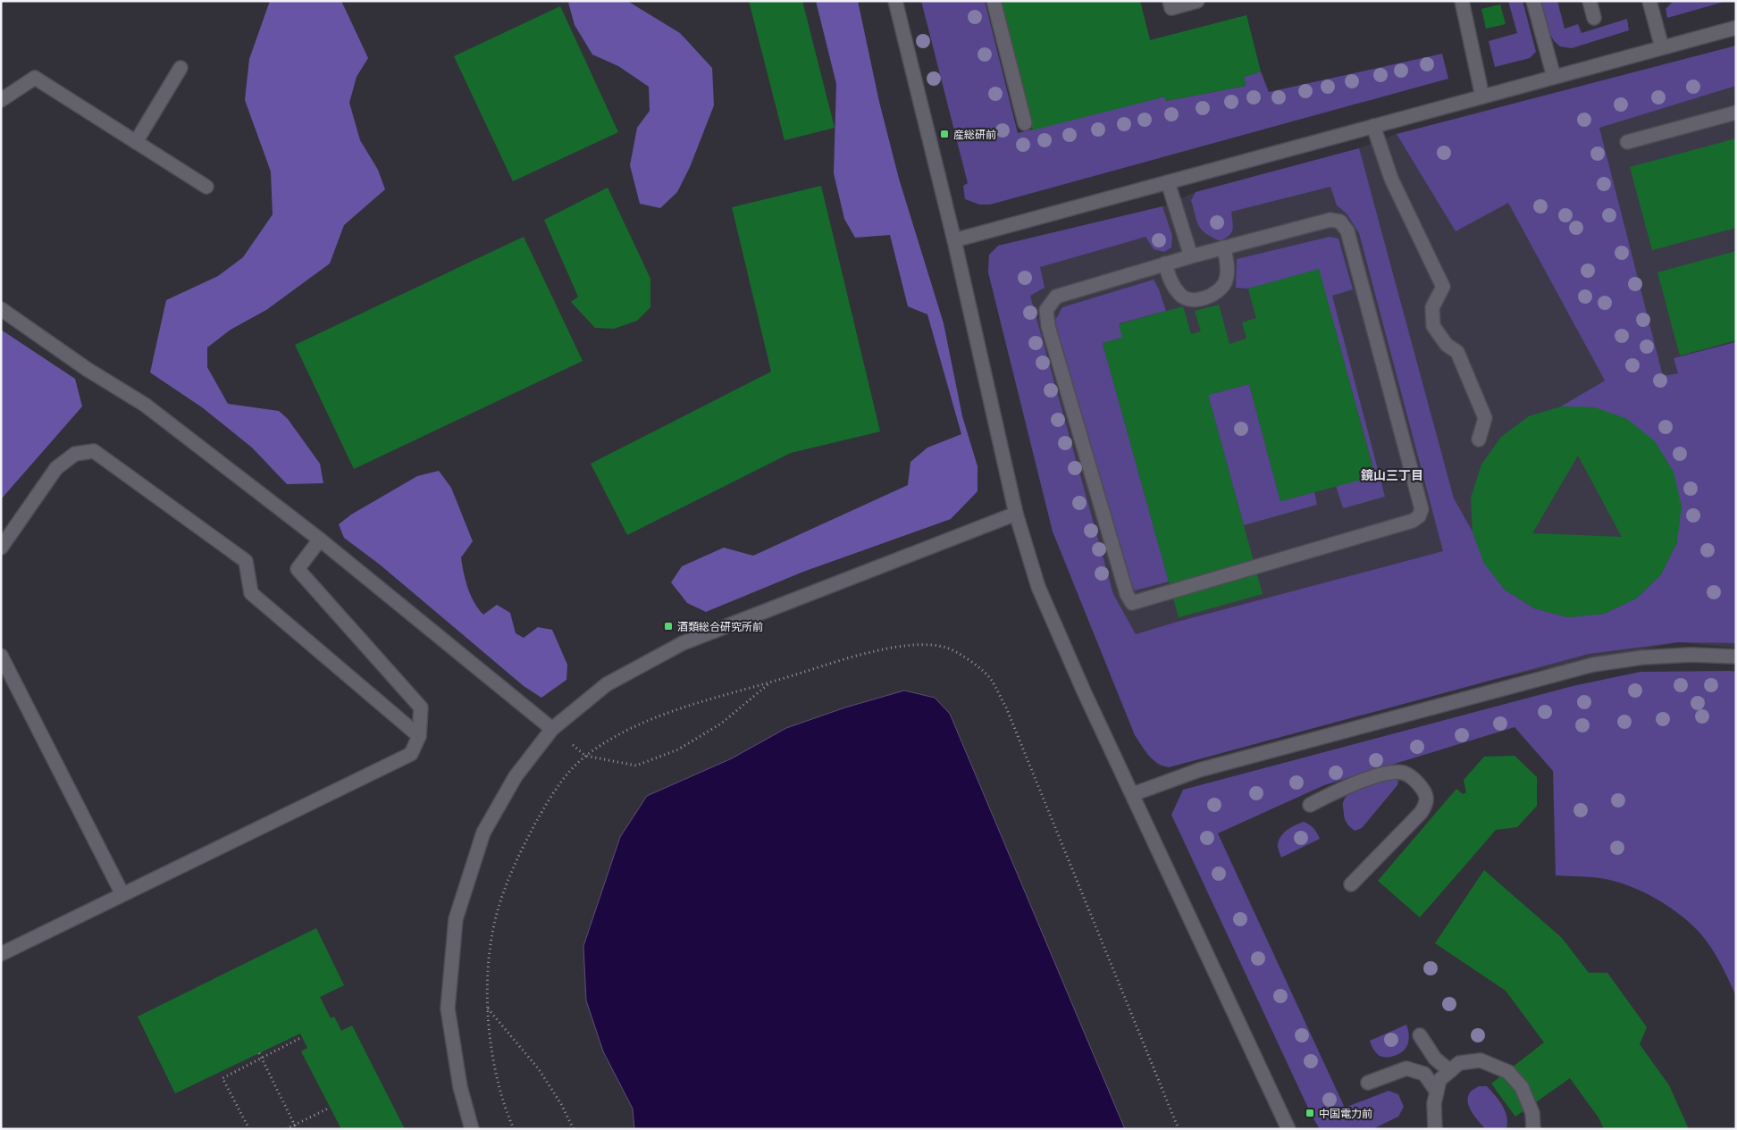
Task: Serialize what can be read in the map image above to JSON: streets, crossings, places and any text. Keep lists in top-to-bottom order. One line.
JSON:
{"districts":["鏡山三丁目"],"places":{"transit":["産総研前","酒類総合研究所前","中国電力前"]}}
